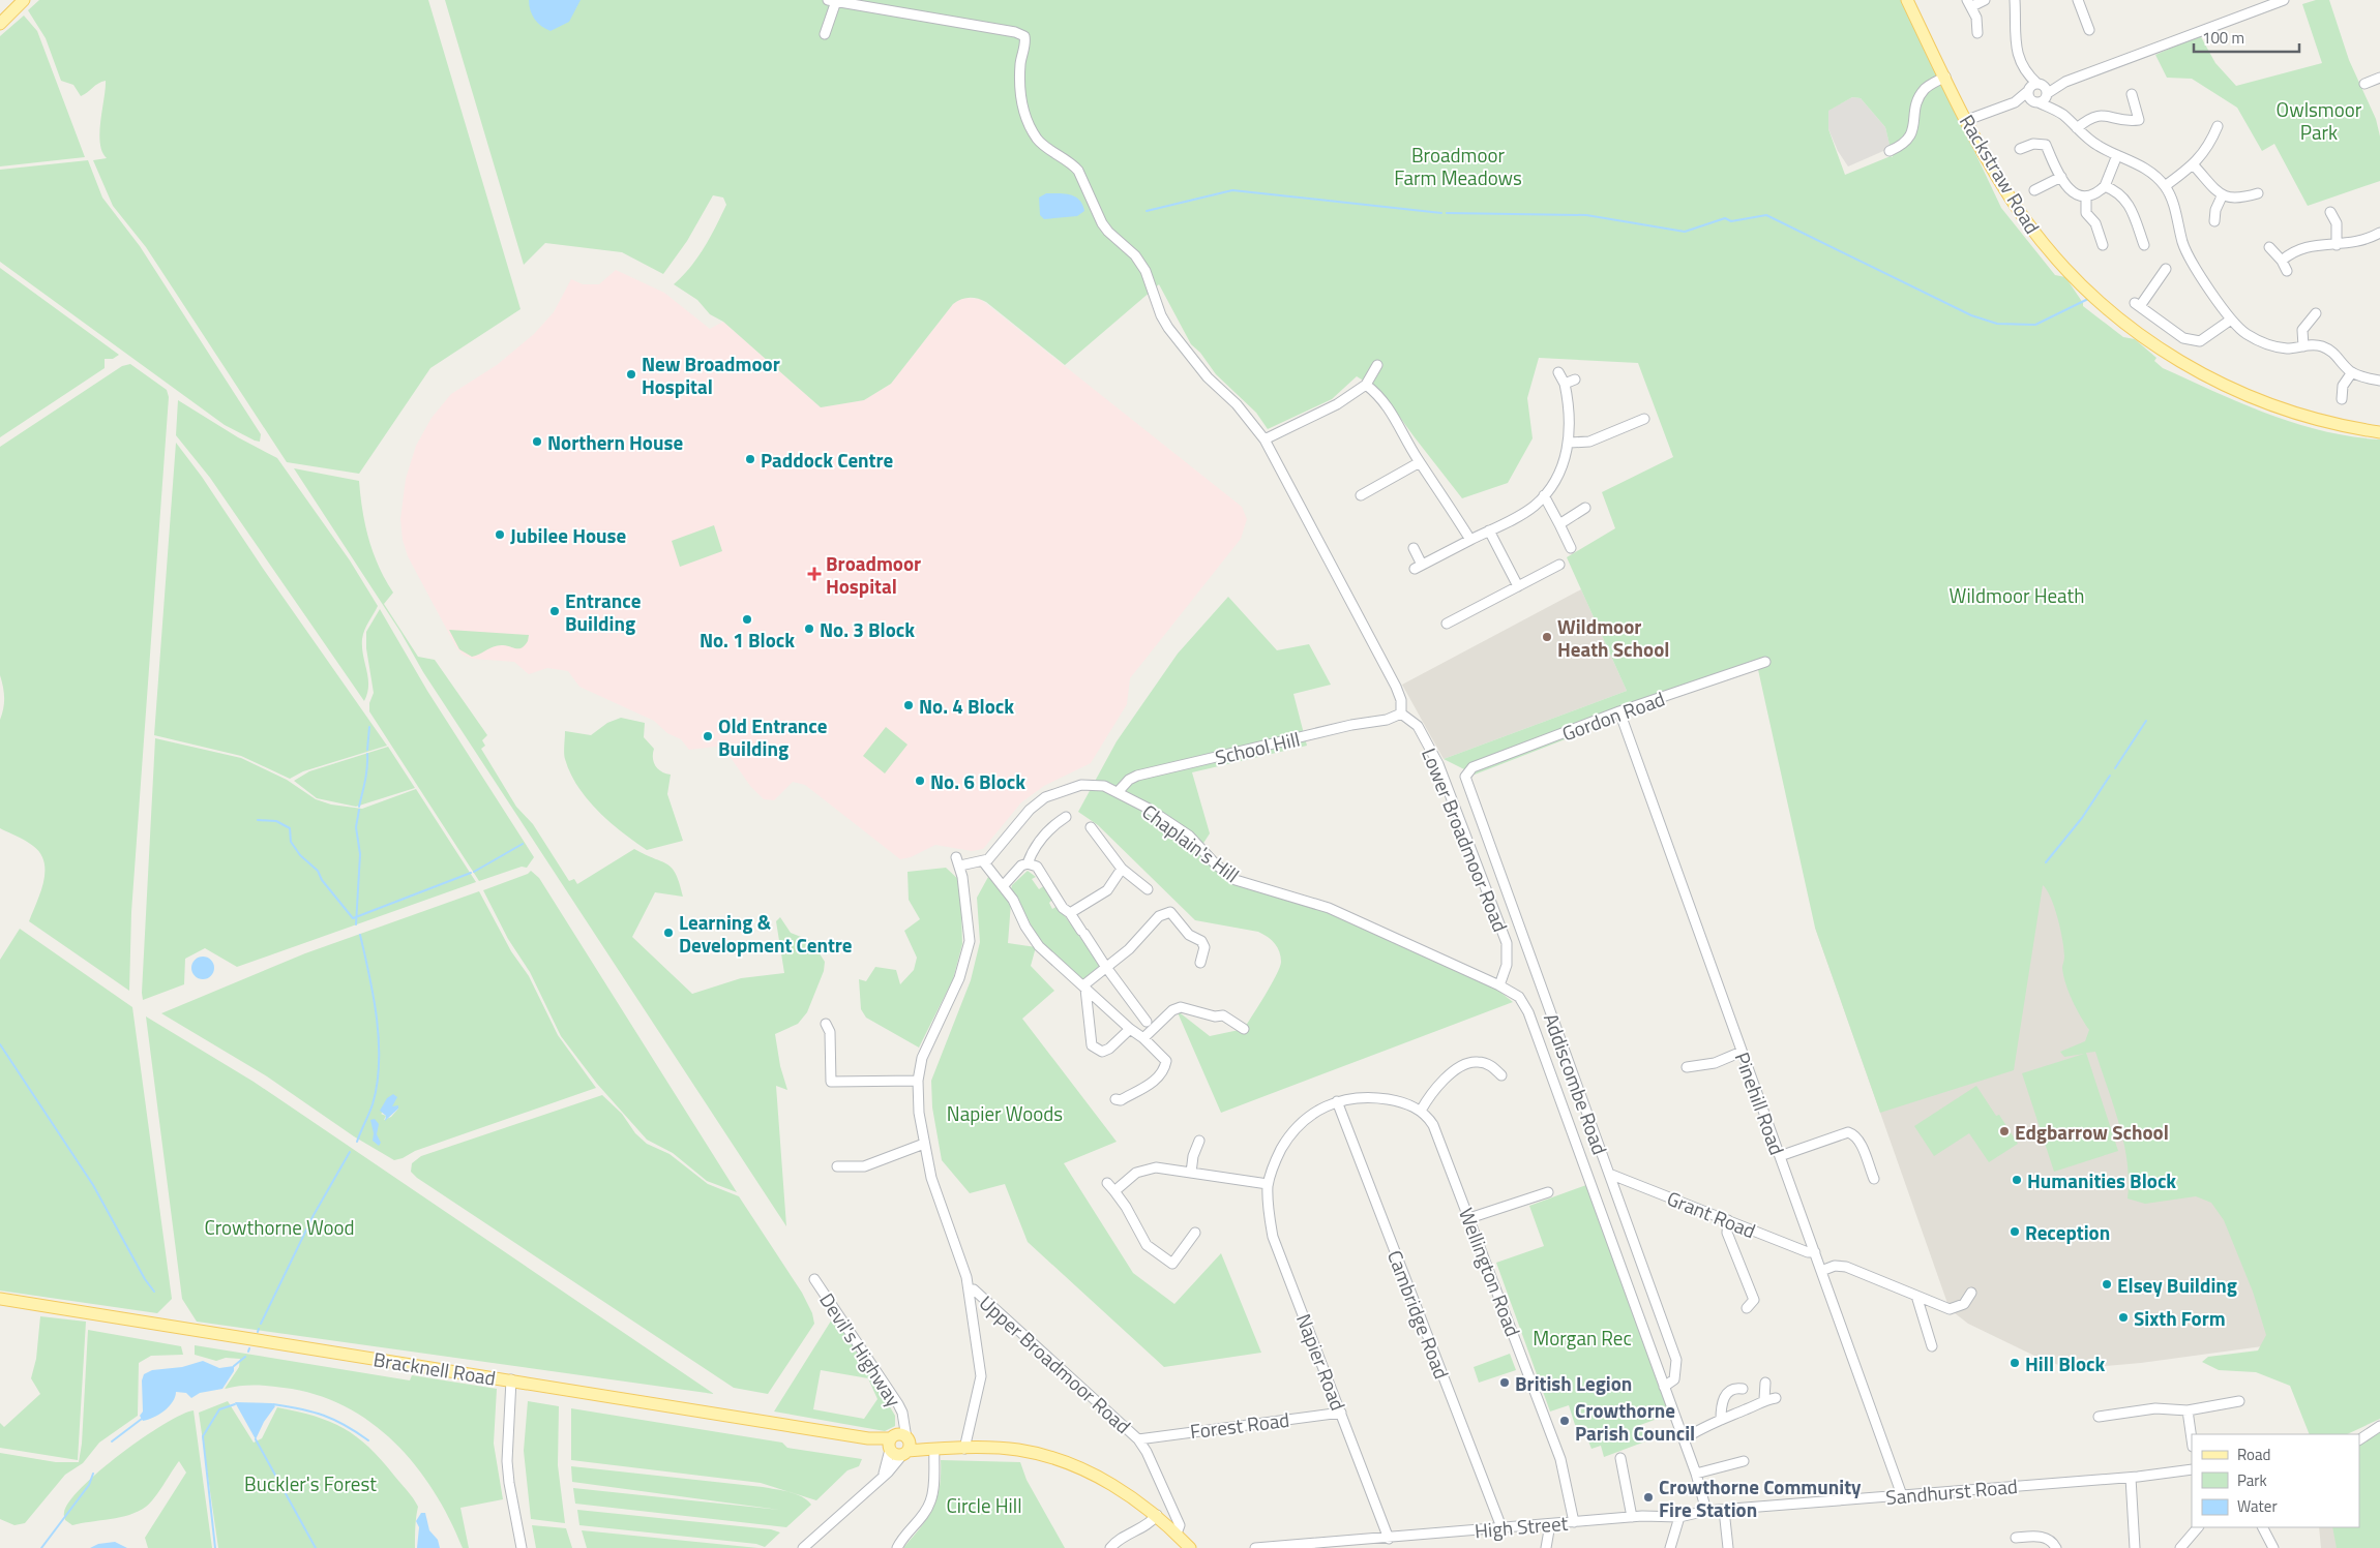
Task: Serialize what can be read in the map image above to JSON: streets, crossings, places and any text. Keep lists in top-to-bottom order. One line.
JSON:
{"streets":{"main road":["Rackstraw Road","Bracknell Road"],"street":["Gordon Road","School Hill","Lower Broadmoor Road","Chaplain's Hill","Addiscombe Road","Pinehill Road","Grant Road","Wellington Road","Cambridge Road","Devil's Highway","Napier Road","Upper Broadmoor Road","Forest Road","Sandhurst Road","High Street"]},"crossings":[["Gordon Road","Addiscombe Road"],["Gordon Road","Pinehill Road"],["School Hill","Lower Broadmoor Road"],["School Hill","Chaplain's Hill"],["Lower Broadmoor Road","Chaplain's Hill"],["Chaplain's Hill","Upper Broadmoor Road"],["Addiscombe Road","Grant Road"],["Pinehill Road","Grant Road"],["Pinehill Road","Sandhurst Road"],["Wellington Road","Napier Road"],["Wellington Road","High Street"],["Cambridge Road","Napier Road"],["Cambridge Road","High Street"],["Devil's Highway","Bracknell Road"],["Napier Road","Forest Road"],["Napier Road","High Street"],["Upper Broadmoor Road","Bracknell Road"],["Upper Broadmoor Road","Forest Road"],["Sandhurst Road","High Street"]],"parks":["Owlsmoor Park","Broadmoor Farm Meadows","Wildmoor Heath","Napier Woods","Crowthorne Wood","Morgan Rec","Buckler's Forest","Circle Hill"],"places":{"other":["New Broadmoor Hospital","Northern House","Paddock Centre","Jubilee House","Entrance Building","No. 1 Block","No. 3 Block","Wildmoor Heath School","No. 4 Block","Old Entrance Building","No. 6 Block","Learning & Development Centre","Edgbarrow School","Humanities Block","Reception","Elsey Building","Sixth Form","Hill Block","British Legion","Crowthorne Parish Council","Crowthorne Community Fire Station"],"health":["Broadmoor Hospital"]},"legend":["Road","Park","Water"],"scale_bar":"100 m"}
